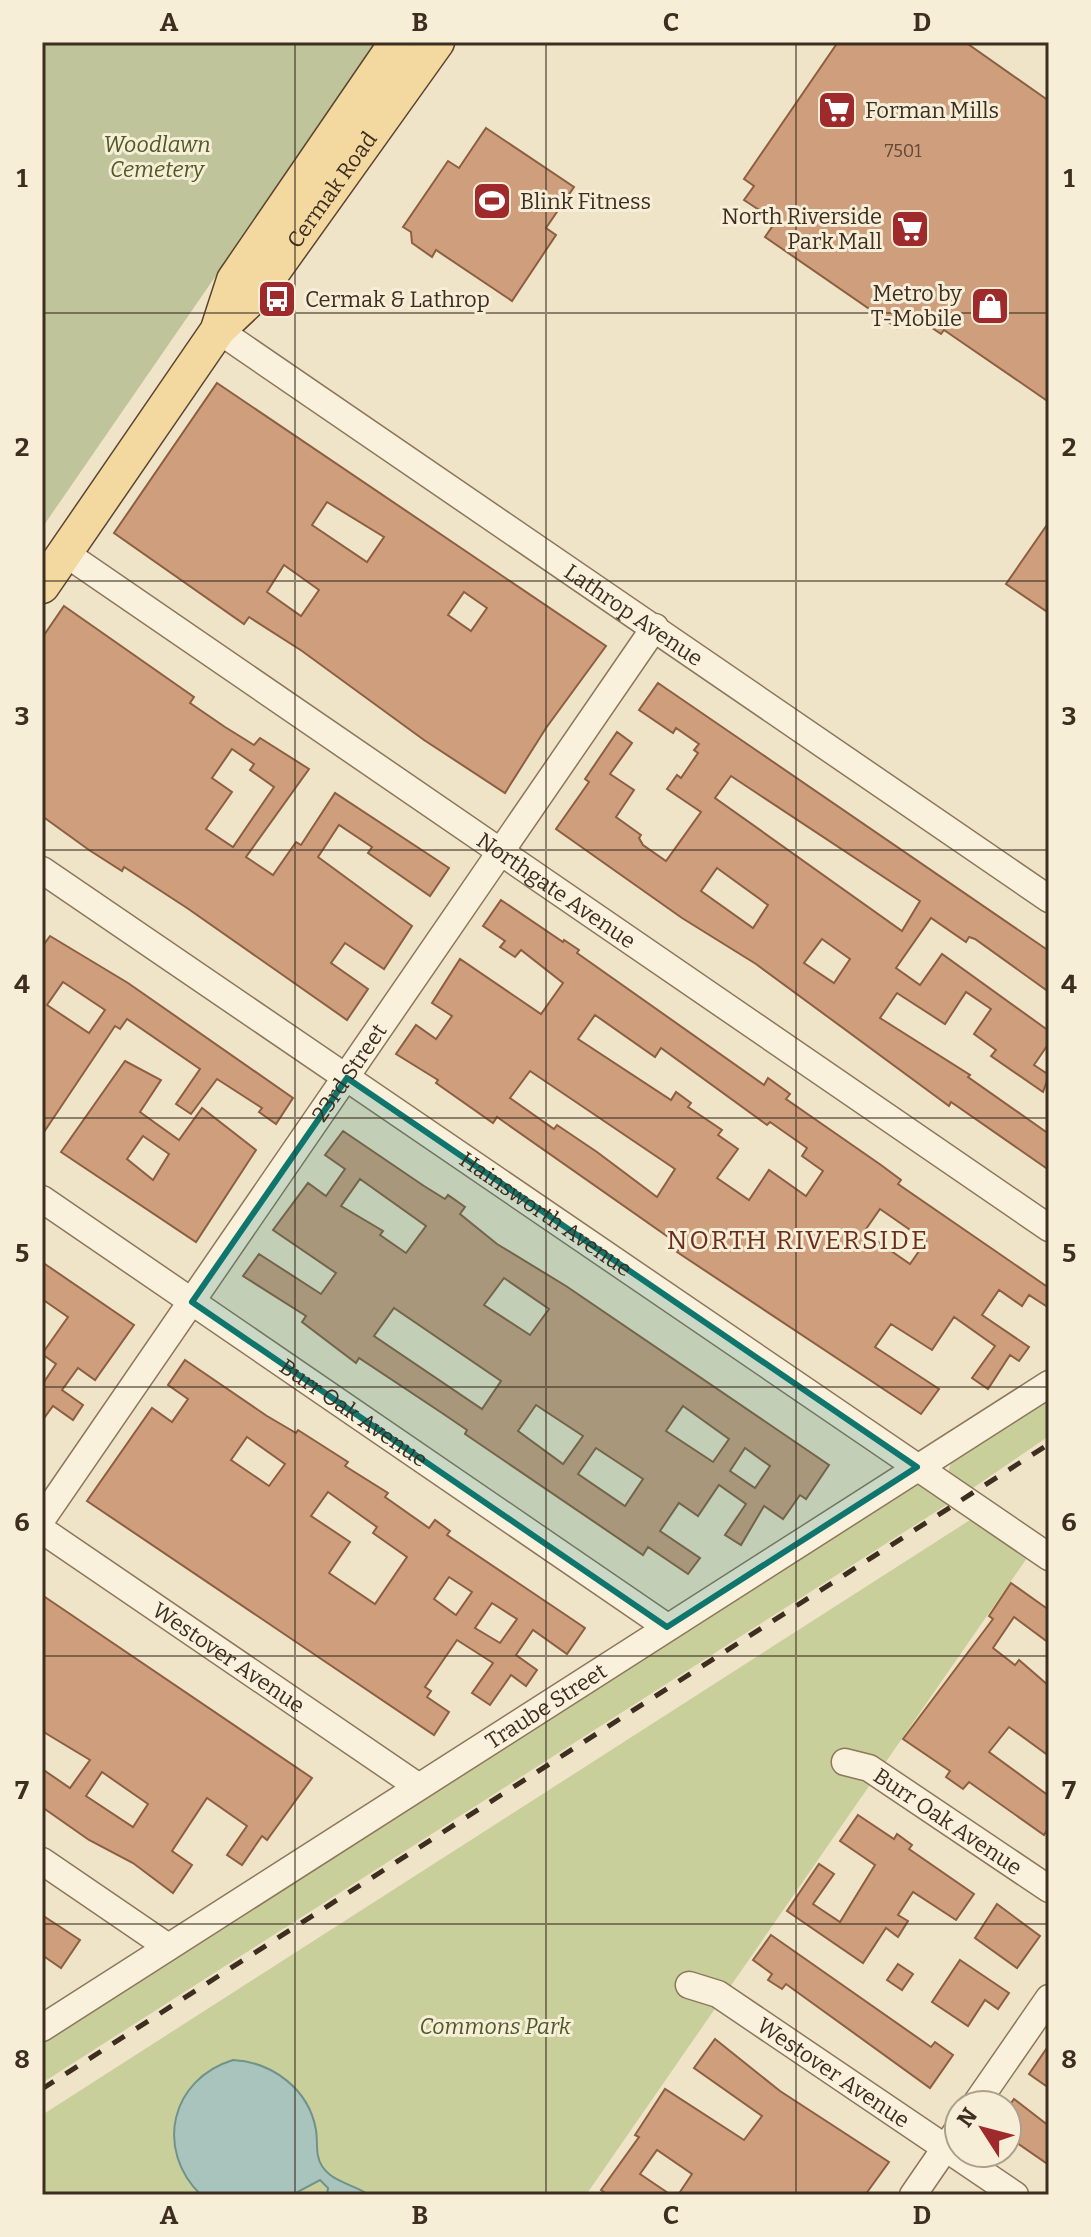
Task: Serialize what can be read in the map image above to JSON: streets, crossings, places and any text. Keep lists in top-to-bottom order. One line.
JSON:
{"streets":{"main road":["Cermak Road"],"street":["Lathrop Avenue","Northgate Avenue","23rd Street","Hainsworth Avenue","Burr Oak Avenue","Westover Avenue","Traube Street"]},"crossings":[["Cermak Road","Lathrop Avenue"],["Cermak Road","Northgate Avenue"],["Lathrop Avenue","23rd Street"],["Northgate Avenue","23rd Street"],["23rd Street","Hainsworth Avenue"],["23rd Street","Burr Oak Avenue"],["Hainsworth Avenue","Traube Street"],["Burr Oak Avenue","Traube Street"],["Westover Avenue","Traube Street"]],"districts":["NORTH RIVERSIDE"],"parks":["Woodlawn Cemetery","Commons Park"],"places":{"supermarket":["Forman Mills","North Riverside Park Mall"],"sports":["Blink Fitness"],"bus stop":["Cermak & Lathrop"],"shop":["Metro by T-Mobile"]},"house_numbers":["7501"],"north":"top left","grid":{"columns":["A","B","C","D"],"rows":["1","2","3","4","5","6","7","8"]}}
